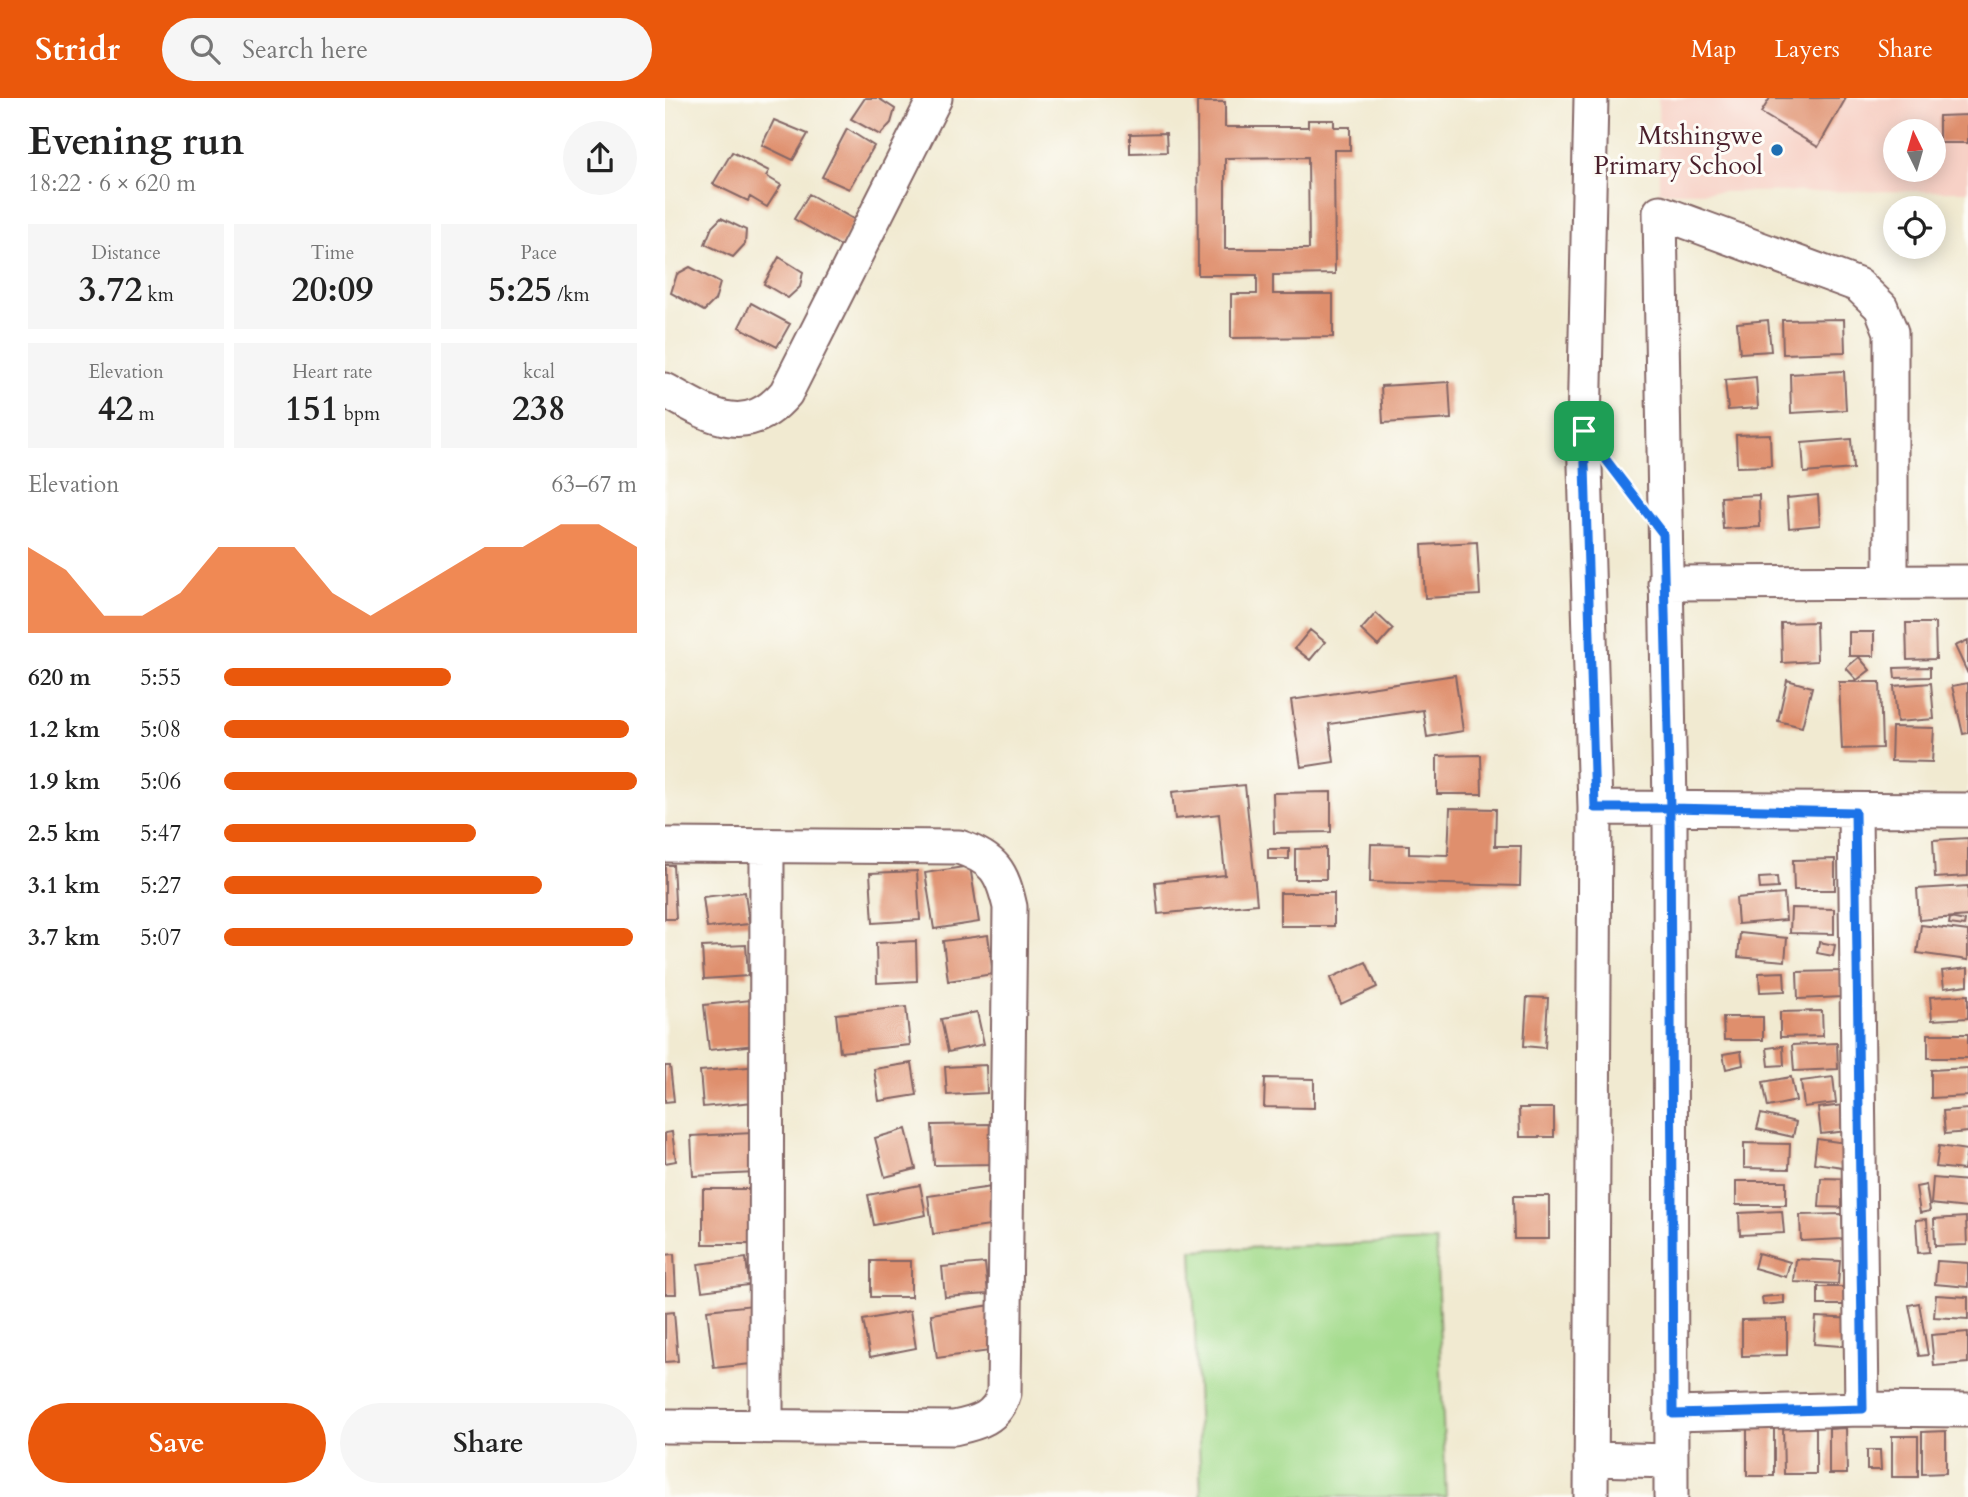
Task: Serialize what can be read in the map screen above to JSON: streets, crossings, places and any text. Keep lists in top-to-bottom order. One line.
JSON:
{"places":["Mtshingwe Primary School"],"north":"top","page":{"header":"Stridr","search":"Search here","nav":["Map","Layers","Share"],"heading":["Evening run","18:22 · 6 × 620 m"],"stats":[["Distance","3.72 km"],["Time","20:09"],["Pace","5:25 /km"],["Elevation","42 m"],["Heart rate","151 bpm"],["kcal","238"]],"chart":["Elevation","63–67 m"],"list":[{"name":"620 m","note":"5:55"},{"name":"1.2 km","note":"5:08"},{"name":"1.9 km","note":"5:06"},{"name":"2.5 km","note":"5:47"},{"name":"3.1 km","note":"5:27"},{"name":"3.7 km","note":"5:07"}],"buttons":["Save","Share"]}}
